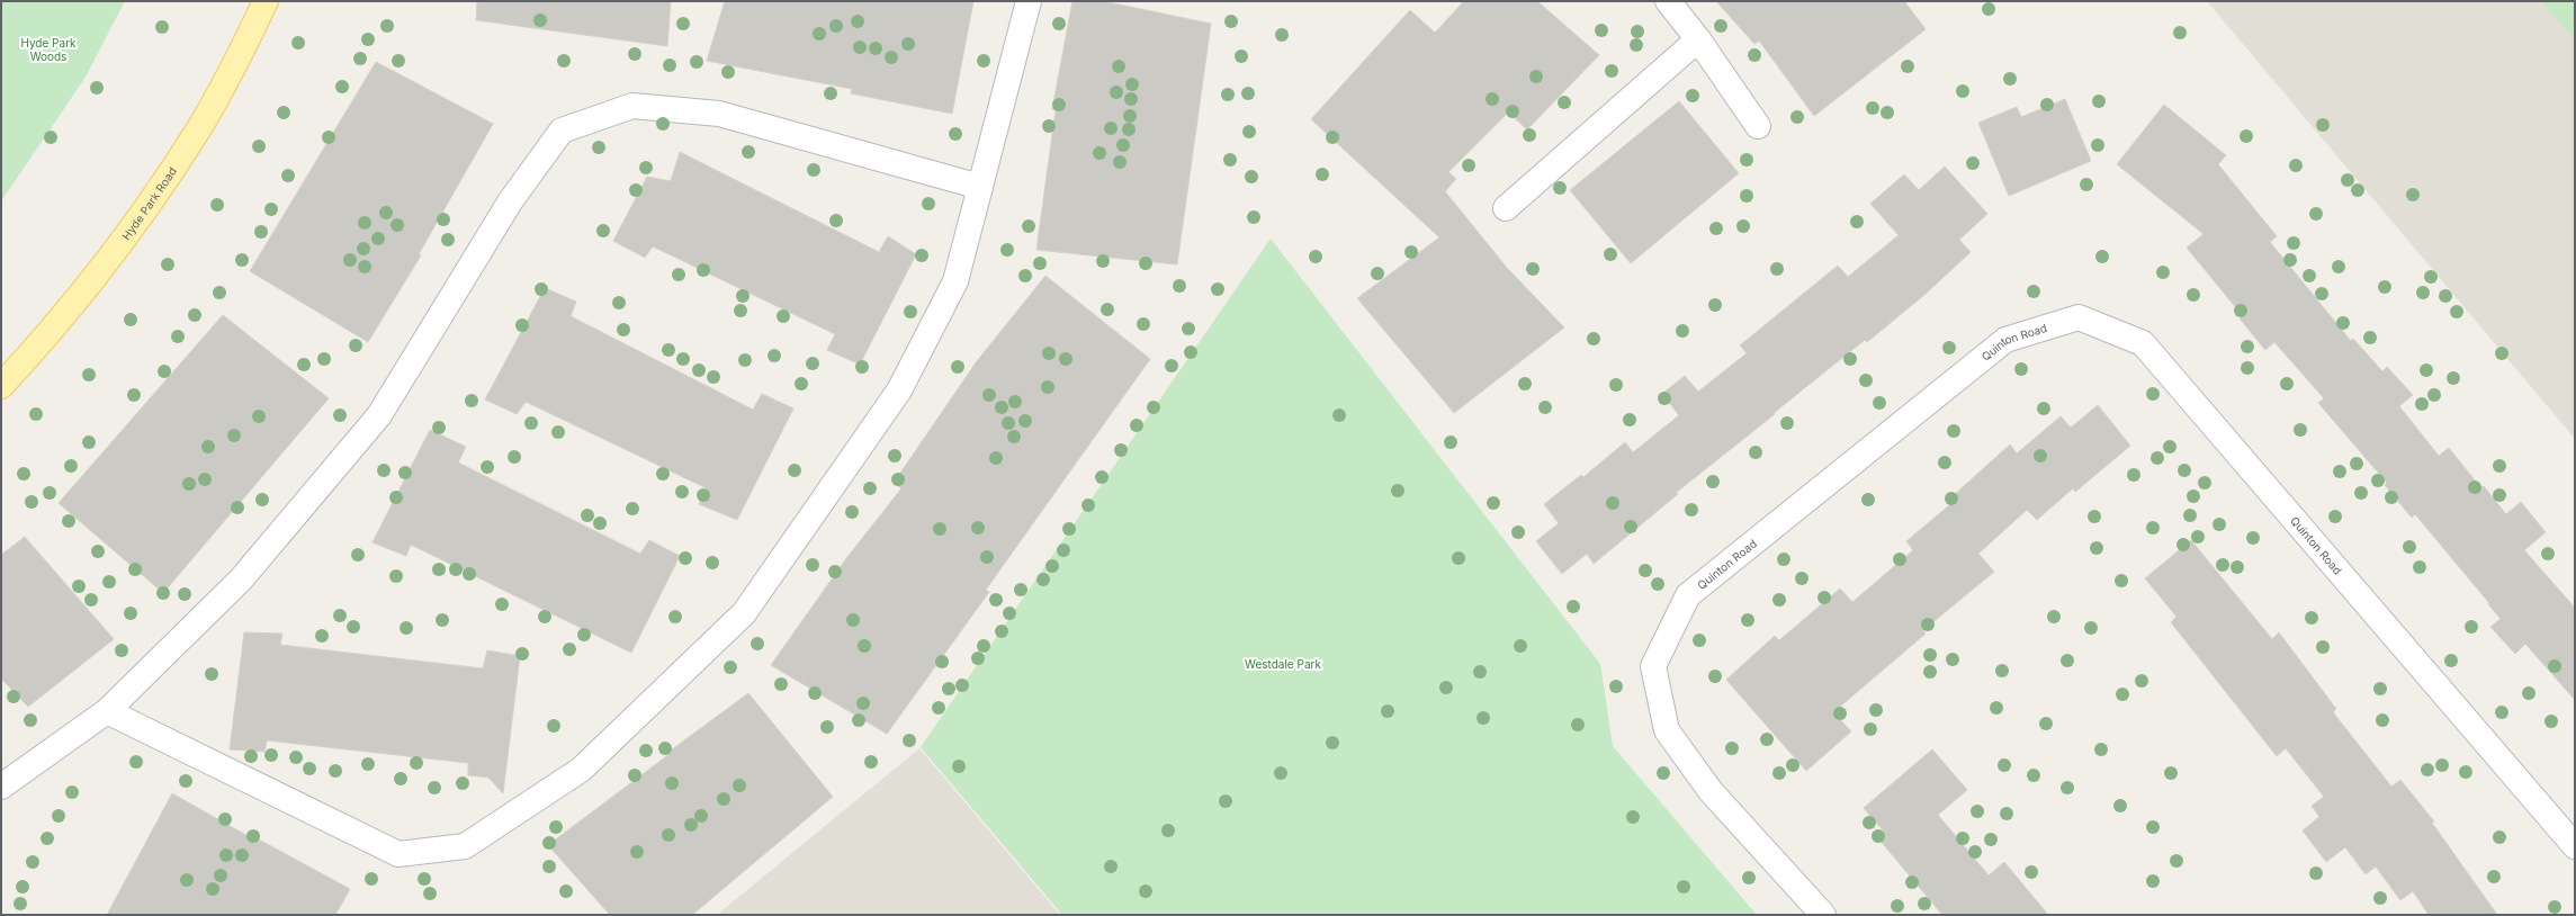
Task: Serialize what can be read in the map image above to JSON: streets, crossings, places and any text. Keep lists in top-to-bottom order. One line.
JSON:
{"streets":{"main road":["Hyde Park Road"],"street":["Quinton Road"]},"parks":["Hyde Park Woods","Westdale Park"]}
